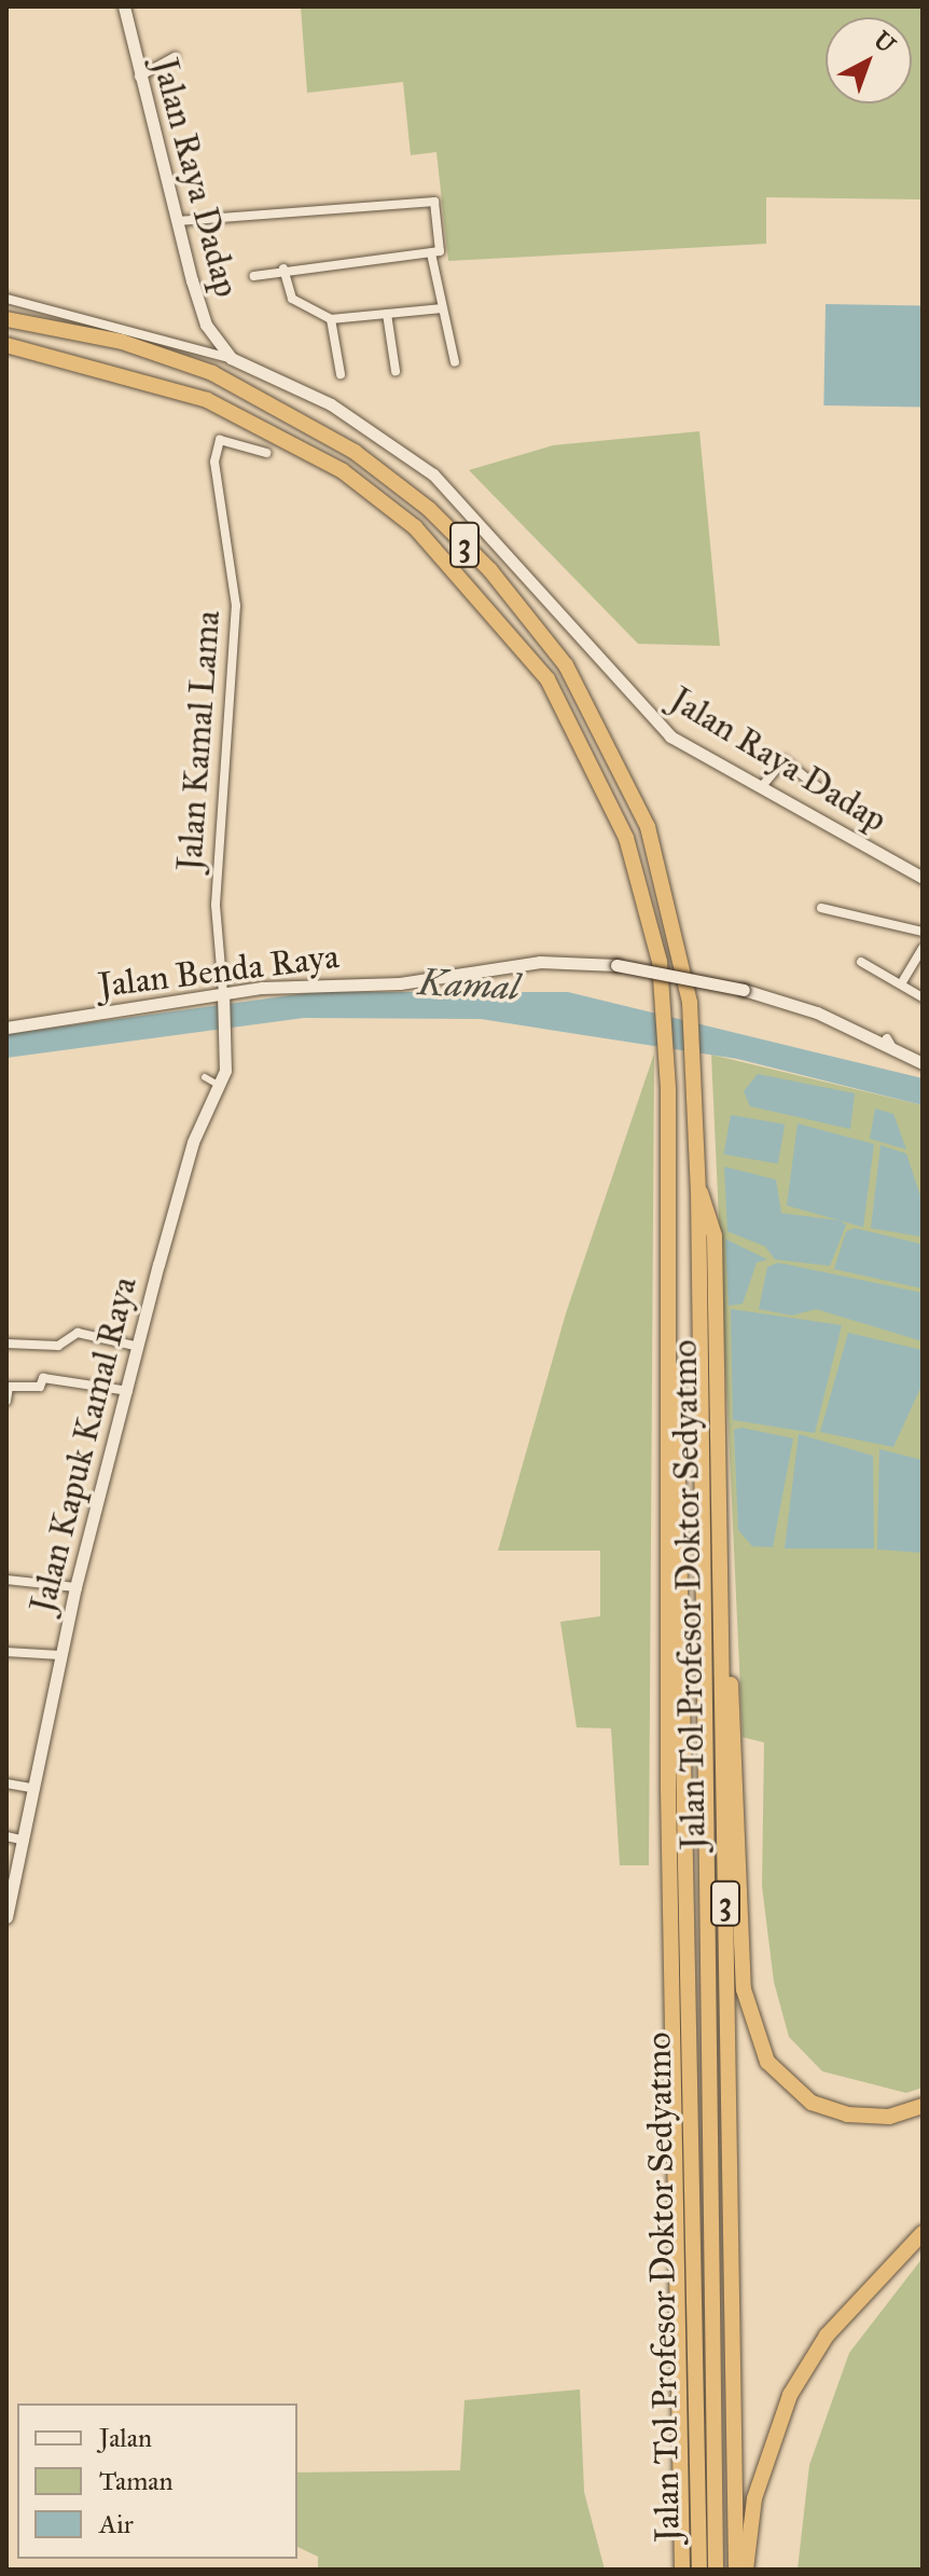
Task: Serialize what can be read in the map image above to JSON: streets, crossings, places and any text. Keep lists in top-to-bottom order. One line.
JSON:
{"streets":{"highway":["3","Jalan Tol Profesor Doktor Sedyatmo"],"main road":["Jalan Raya Dadap","Jalan Benda Raya","Jalan Kapuk Kamal Raya"],"street":["Jalan Kamal Lama"]},"crossings":[["Jalan Kamal Lama","Jalan Benda Raya"],["Jalan Kamal Lama","Jalan Kapuk Kamal Raya"],["Jalan Benda Raya","Jalan Kapuk Kamal Raya"]],"water":["Kamal"],"legend":["Jalan","Taman","Air"],"north":"top right"}
